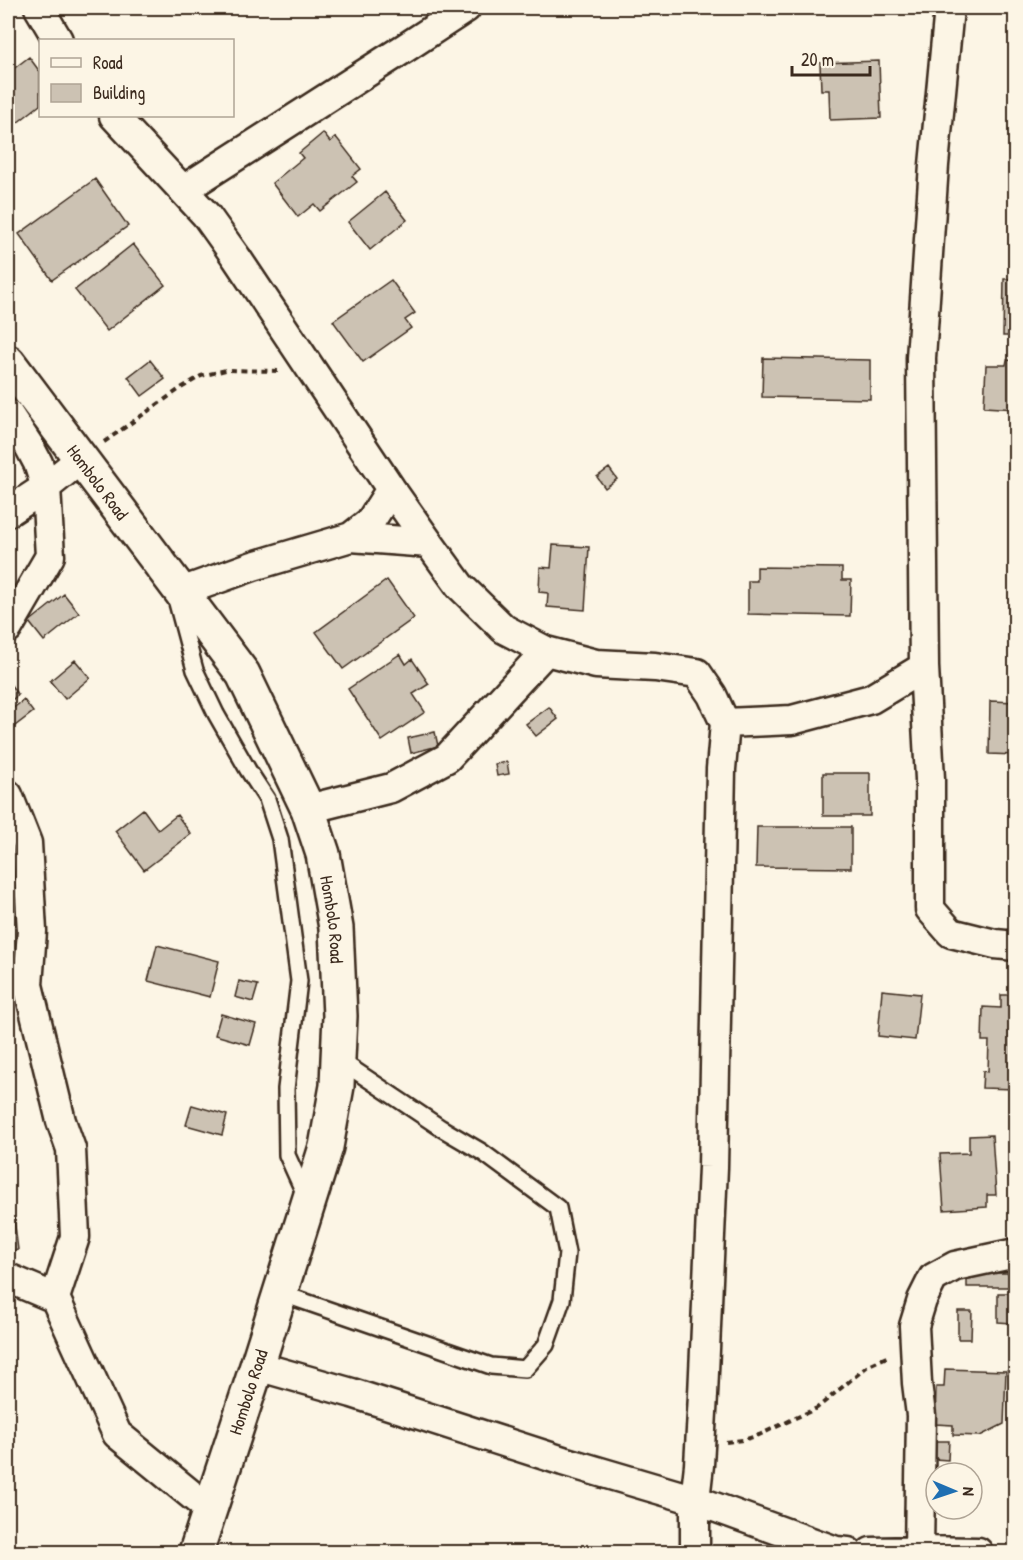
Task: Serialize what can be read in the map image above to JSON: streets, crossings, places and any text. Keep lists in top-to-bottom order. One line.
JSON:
{"streets":{"street":["Hombolo Road"]},"legend":["Road","Building"],"scale_bar":"20 m","north":"right"}
